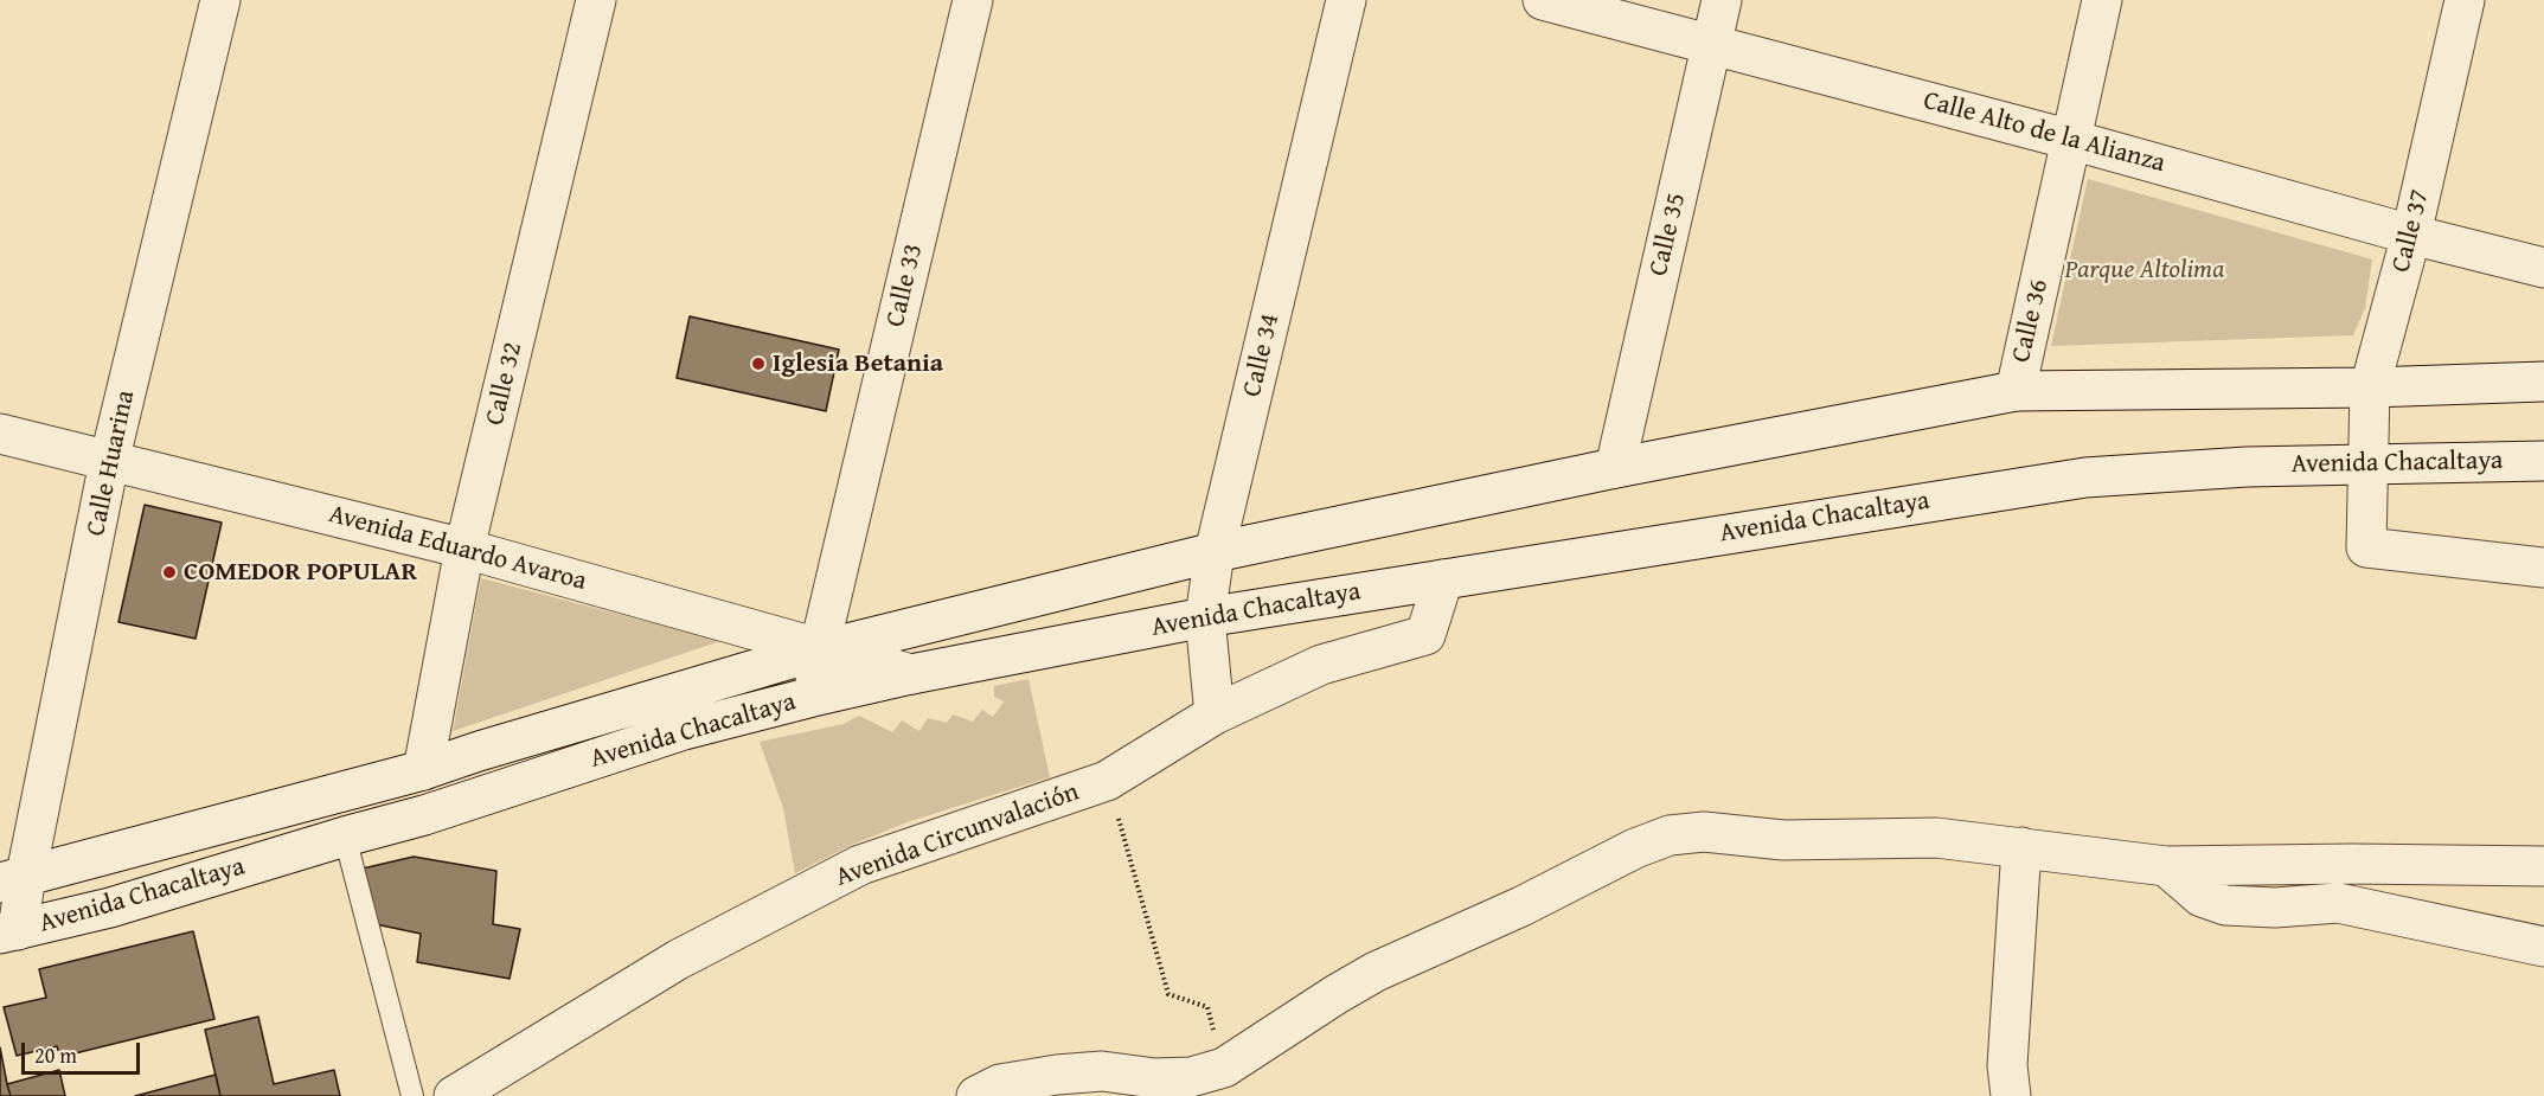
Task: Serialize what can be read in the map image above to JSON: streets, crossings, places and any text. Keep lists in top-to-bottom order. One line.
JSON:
{"streets":{"street":["Calle Alto de la Alianza","Calle 37","Calle 35","Calle 33","Calle 36","Calle 34","Calle 32","Calle Huarina","Avenida Chacaltaya","Avenida Eduardo Avaroa","Avenida Circunvalación"]},"crossings":[["Calle Alto de la Alianza","Calle 37"],["Calle Alto de la Alianza","Calle 35"],["Calle Alto de la Alianza","Calle 36"],["Calle 37","Avenida Chacaltaya"],["Calle 33","Avenida Chacaltaya"],["Calle 33","Avenida Eduardo Avaroa"],["Calle 34","Avenida Chacaltaya"],["Calle 34","Avenida Circunvalación"],["Calle 32","Avenida Eduardo Avaroa"],["Calle Huarina","Avenida Chacaltaya"],["Calle Huarina","Avenida Eduardo Avaroa"],["Avenida Chacaltaya","Avenida Eduardo Avaroa"],["Avenida Chacaltaya","Avenida Circunvalación"]],"parks":["Parque Altolima"],"places":["Iglesia Betania","COMEDOR POPULAR"],"scale_bar":"20 m"}
